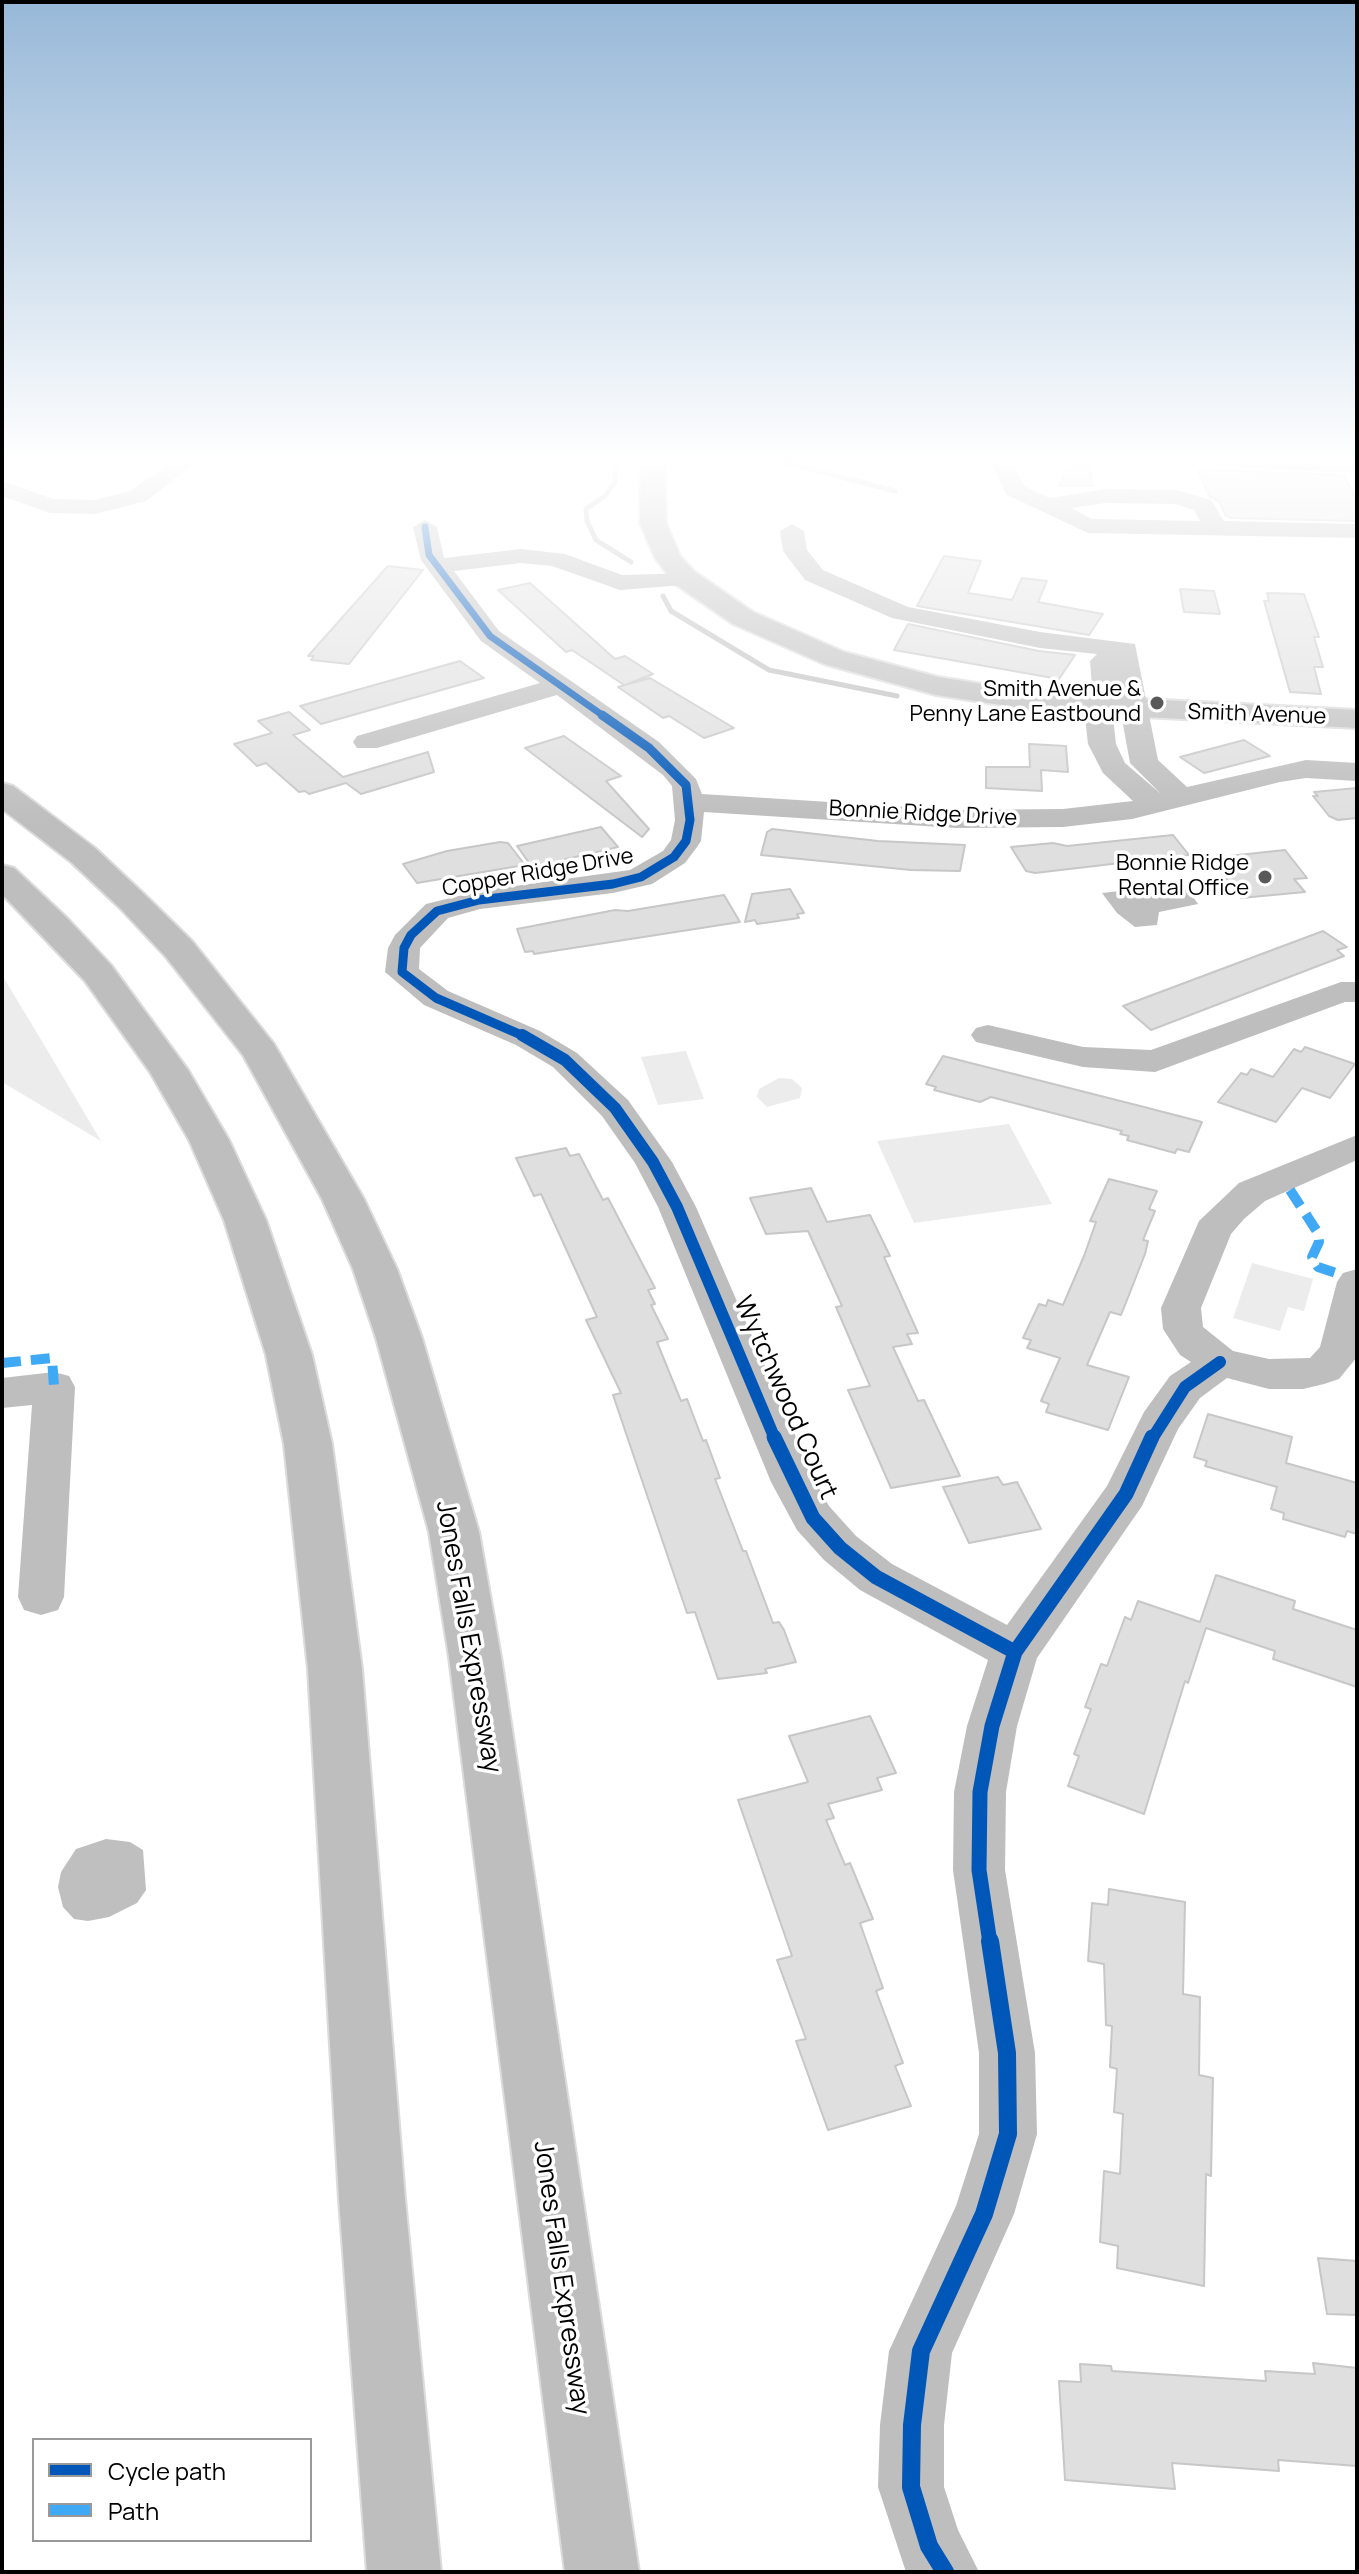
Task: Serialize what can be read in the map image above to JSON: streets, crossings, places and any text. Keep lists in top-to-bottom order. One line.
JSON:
{"streets":{"main road":["Smith Avenue","Jones Falls Expressway"],"street":["Bonnie Ridge Drive","Copper Ridge Drive","Wytchwood Court"]},"crossings":[["Bonnie Ridge Drive","Copper Ridge Drive"],["Copper Ridge Drive","Wytchwood Court"]],"places":["Smith Avenue & Penny Lane Eastbound","Bonnie Ridge Rental Office"],"legend":["Cycle path","Path"]}
